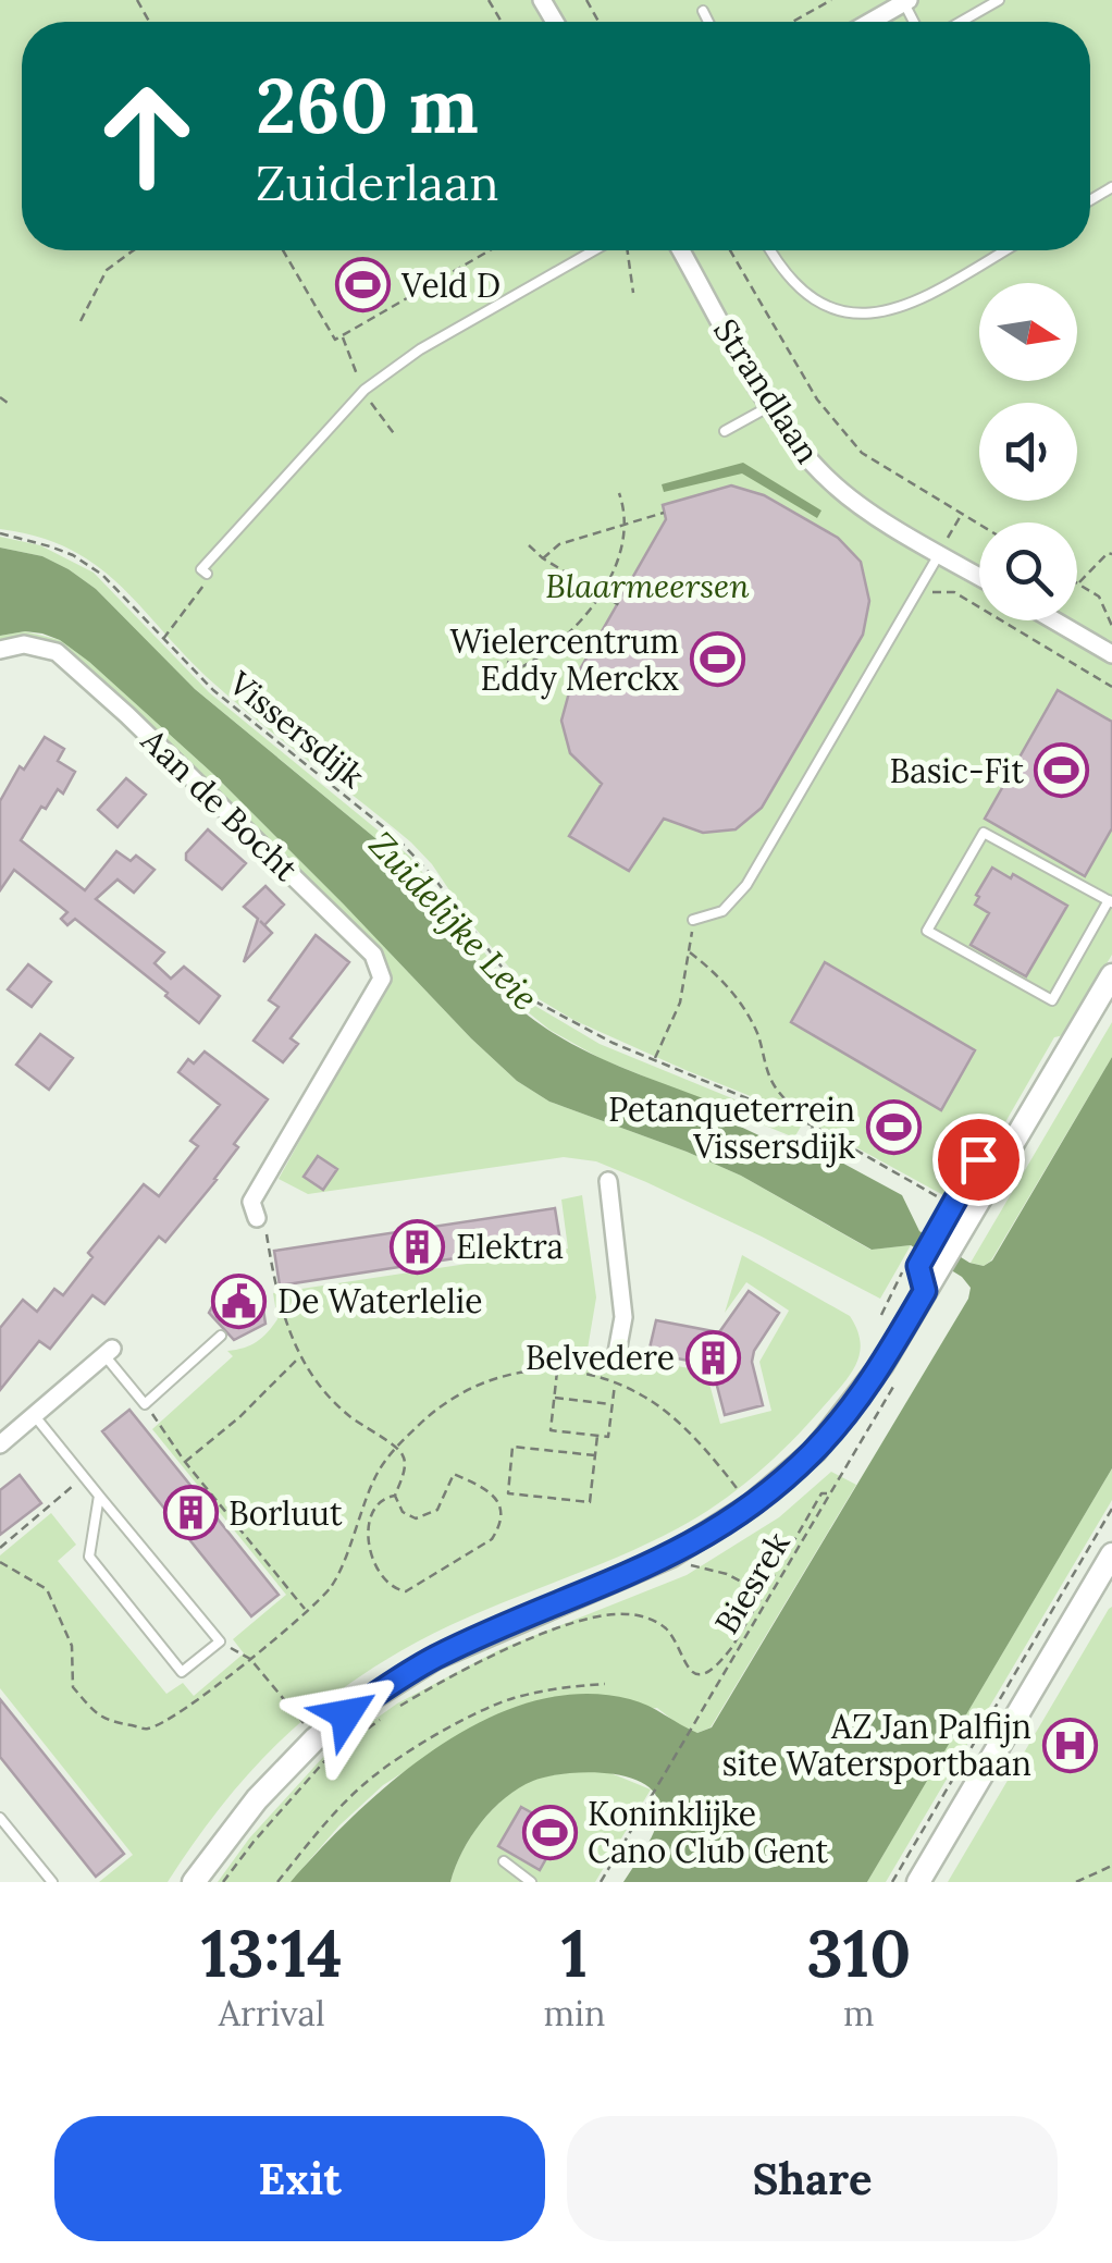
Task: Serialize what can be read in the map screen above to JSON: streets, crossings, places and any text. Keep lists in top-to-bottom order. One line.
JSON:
{"streets":{"street":["Strandlaan","Aan de Bocht"],"path":["Vissersdijk","Biesrek"]},"water":["Zuidelijke Leie"],"parks":["Blaarmeersen"],"places":{"sports":["Veld D","Wielercentrum Eddy Merckx","Basic-Fit","Petanqueterrein Vissersdijk","Koninklijke Cano Club Gent"],"building":["Elektra","Belvedere","Borluut"],"public building":["De Waterlelie"],"hospital":["AZ Jan Palfijn site Watersportbaan"]},"north":"right","page":{"turn":["260 m","Zuiderlaan"],"eta":["13:14","Arrival","1","min","310","m"],"buttons":["Exit","Share"]}}
